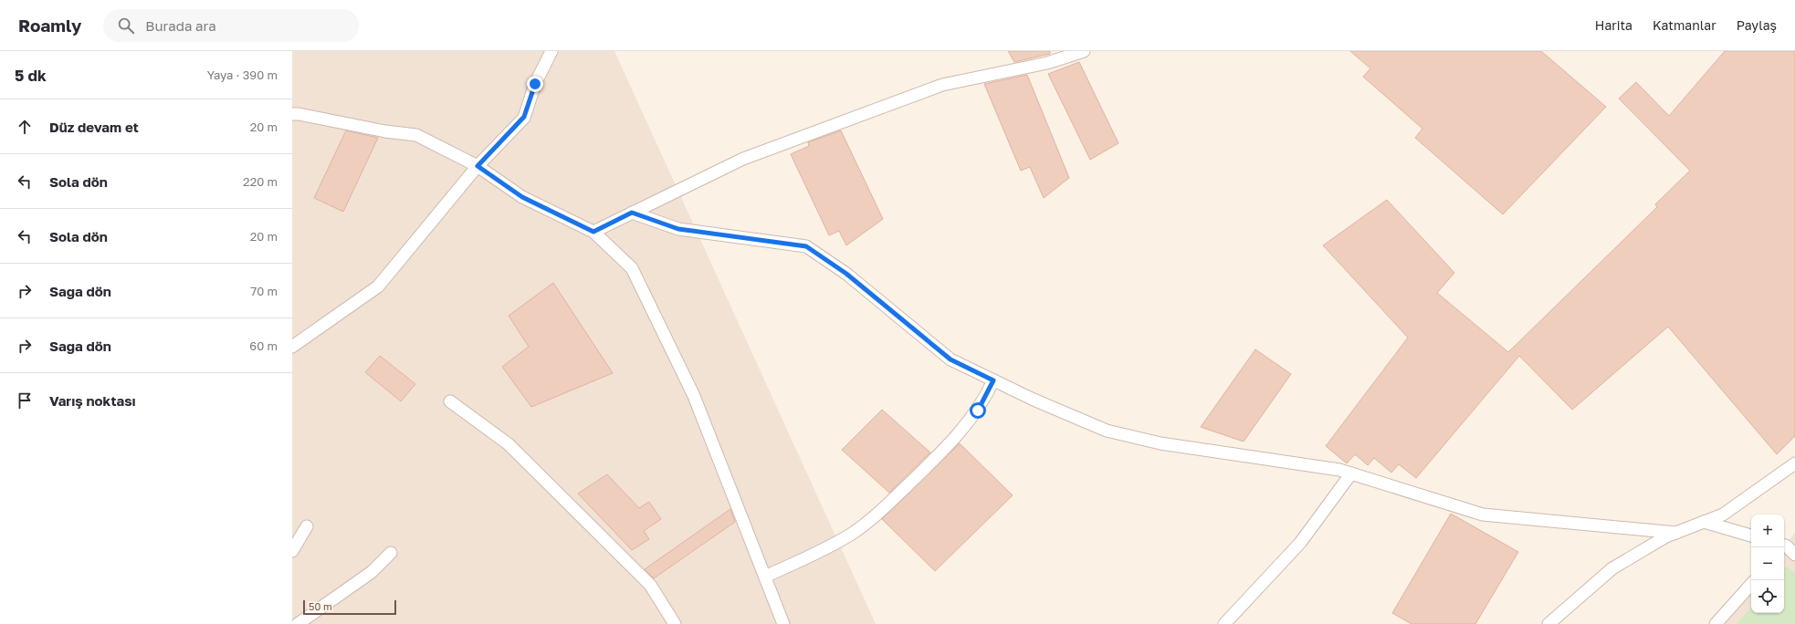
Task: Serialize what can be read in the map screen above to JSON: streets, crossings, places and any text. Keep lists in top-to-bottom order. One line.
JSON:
{"scale_bar":"50 m","page":{"header":"Roamly","search":"Burada ara","nav":["Harita","Katmanlar","Paylaş"],"heading":["5 dk","Yaya · 390 m"],"list":[["Düz devam et","20 m"],["Sola dön","220 m"],["Sola dön","20 m"],["Sağa dön","70 m"],["Sağa dön","60 m"],"Varış noktası"],"map_buttons":["+","−"],"scale":"50 m"}}
